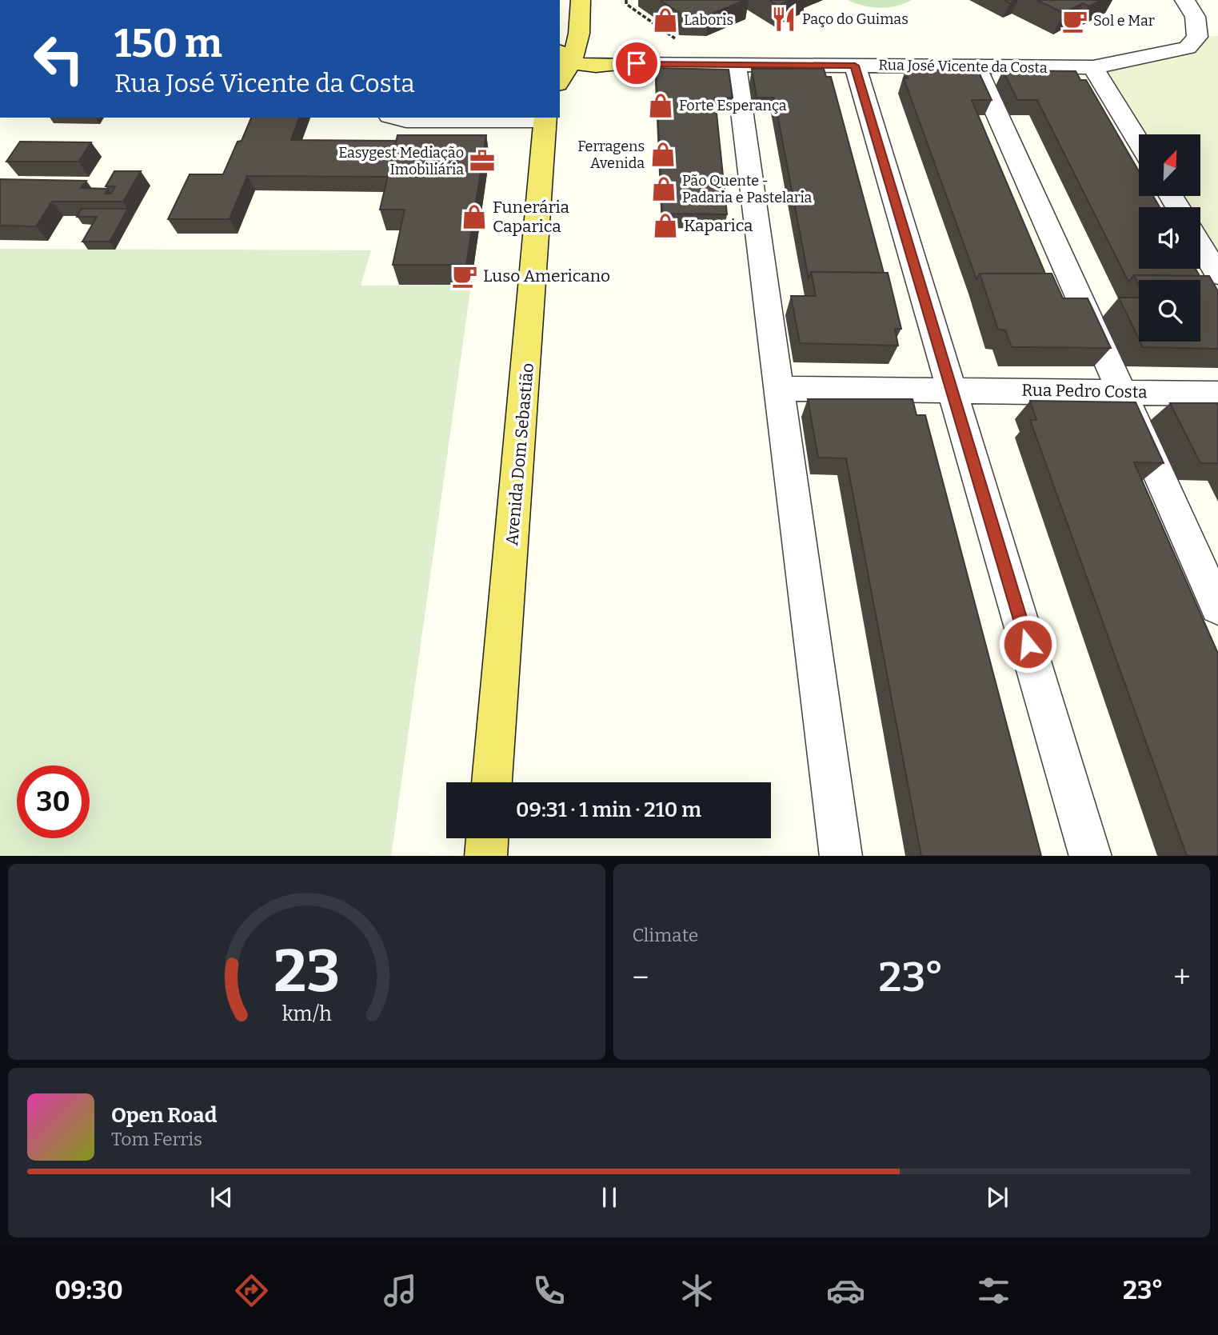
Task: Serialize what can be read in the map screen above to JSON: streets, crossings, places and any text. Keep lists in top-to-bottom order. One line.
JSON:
{"streets":{"main road":["Avenida Dom Sebastião"],"street":["Rua José Vicente da Costa","Rua Pedro Costa"]},"places":{"restaurant":["Paço do Guimas"],"shop":["Laboris","Forte Esperança","Ferragens Avenida","Pão Quente - Padaria e Pastelaria","Funerária Caparica","Kaparica"],"cafe":["Sol e Mar","Luso Americano"],"office":["Easygest Mediação Imobiliária"]},"north":"top right","page":{"turn":["150 m","Rua José Vicente da Costa"],"limit":"30","trip":"09:31 · 1 min · 210 m","tile":"Climate","heat":["−","23°","+"],"song":["Open Road","Tom Ferris"],"tabs":["09:30","23°"],"gauge":["23","km/h"]}}
